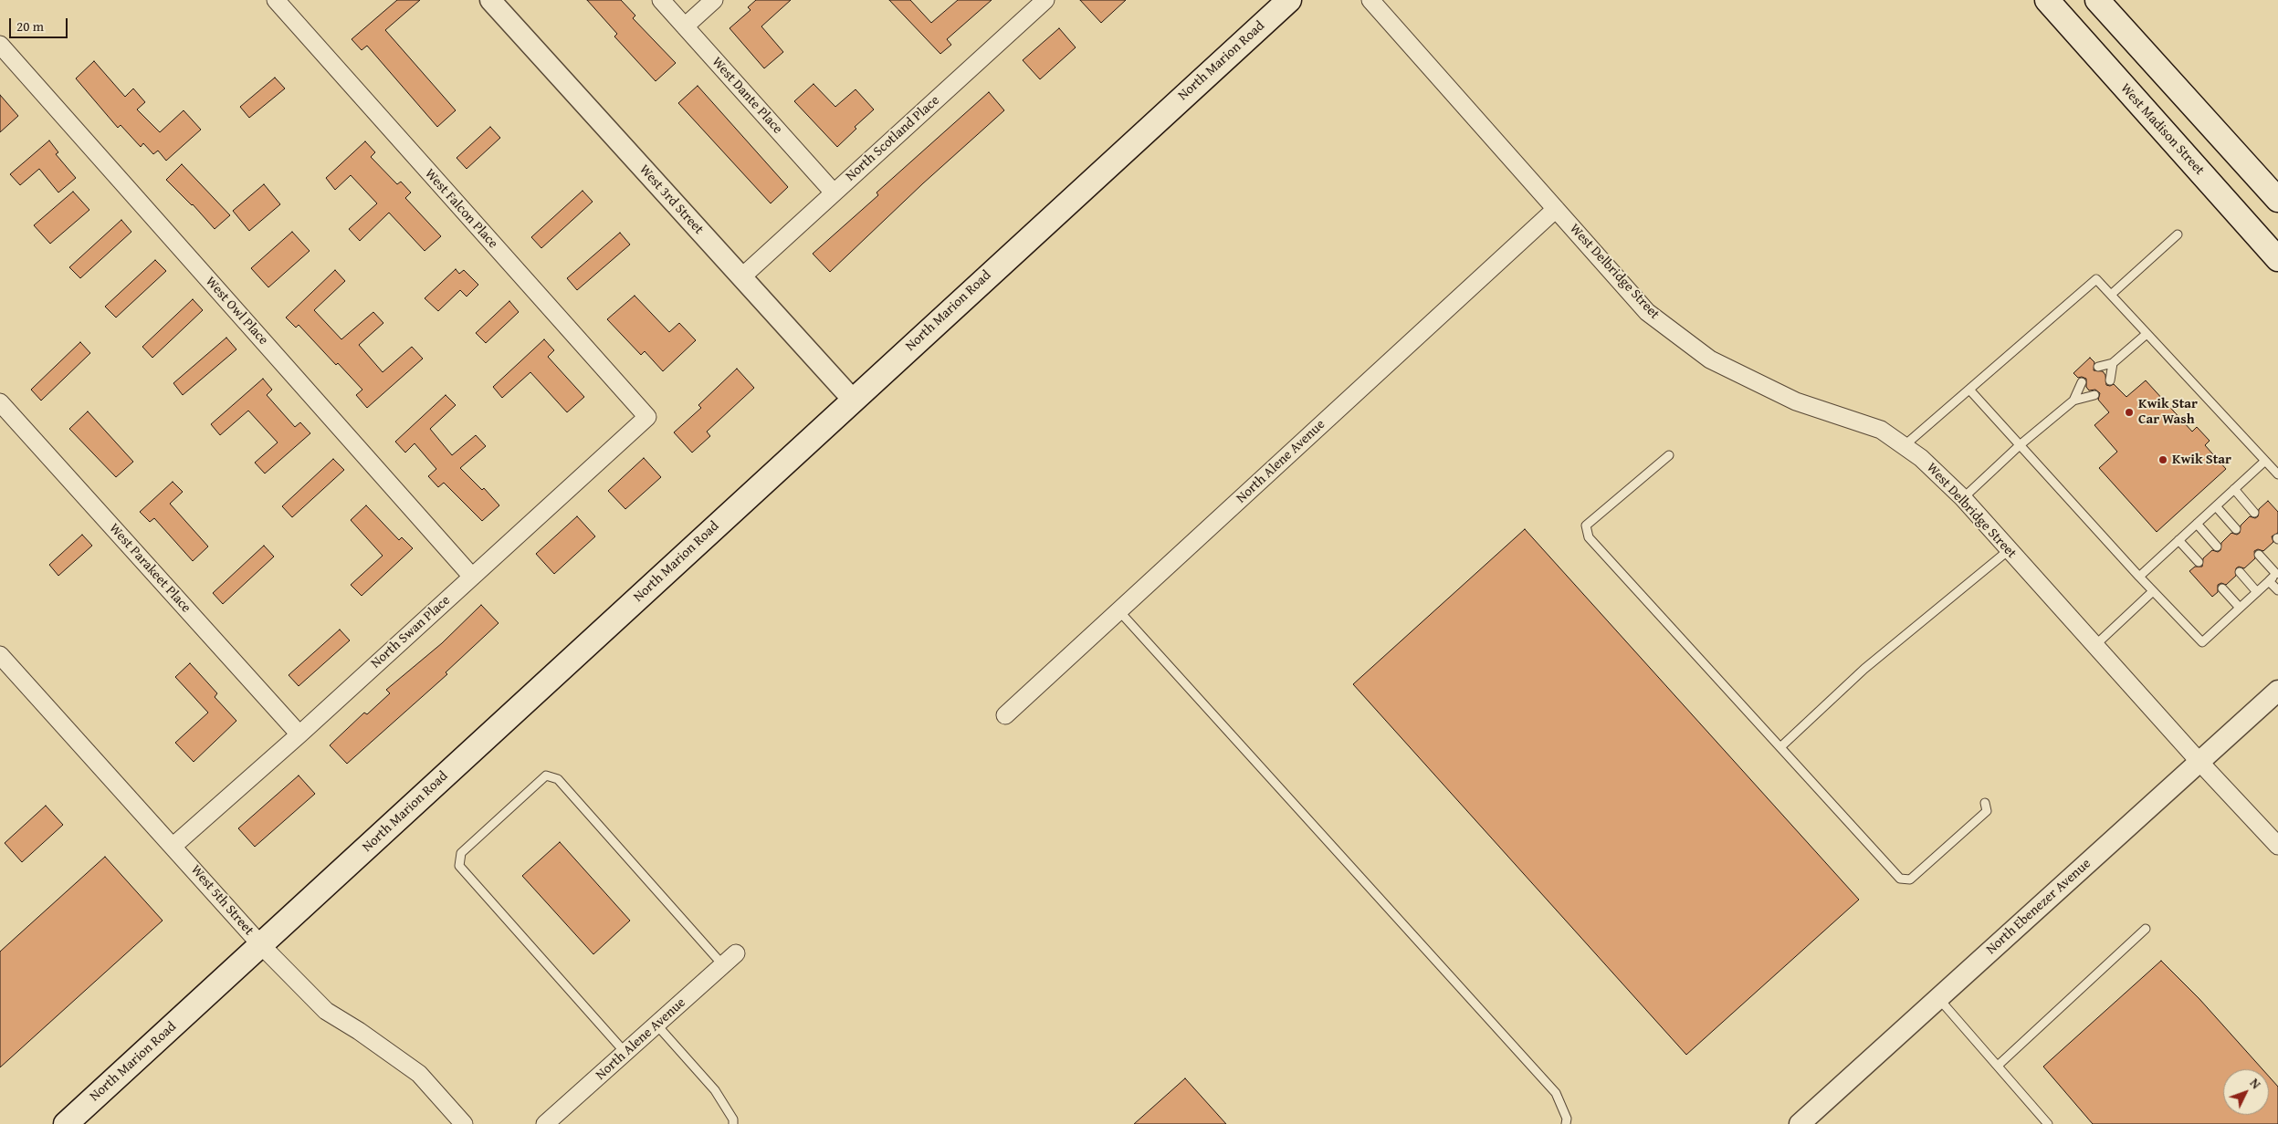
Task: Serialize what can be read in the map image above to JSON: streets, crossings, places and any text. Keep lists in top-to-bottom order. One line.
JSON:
{"streets":{"main road":["North Marion Road","West Madison Street"],"street":["West Dante Place","North Scotland Place","West 3rd Street","West Falcon Place","West Delbridge Street","West Owl Place","North Alene Avenue","West Parakeet Place","North Swan Place","West 5th Street","North Ebenezer Avenue"]},"crossings":[["North Marion Road","West 3rd Street"],["North Marion Road","West 5th Street"],["West Dante Place","North Scotland Place"],["North Scotland Place","West 3rd Street"],["West Falcon Place","North Swan Place"],["West Delbridge Street","North Alene Avenue"],["West Delbridge Street","North Ebenezer Avenue"],["West Owl Place","North Swan Place"],["West Parakeet Place","North Swan Place"],["North Swan Place","West 5th Street"]],"places":["Kwik Star Car Wash","Kwik Star"],"scale_bar":"20 m","north":"top right"}
